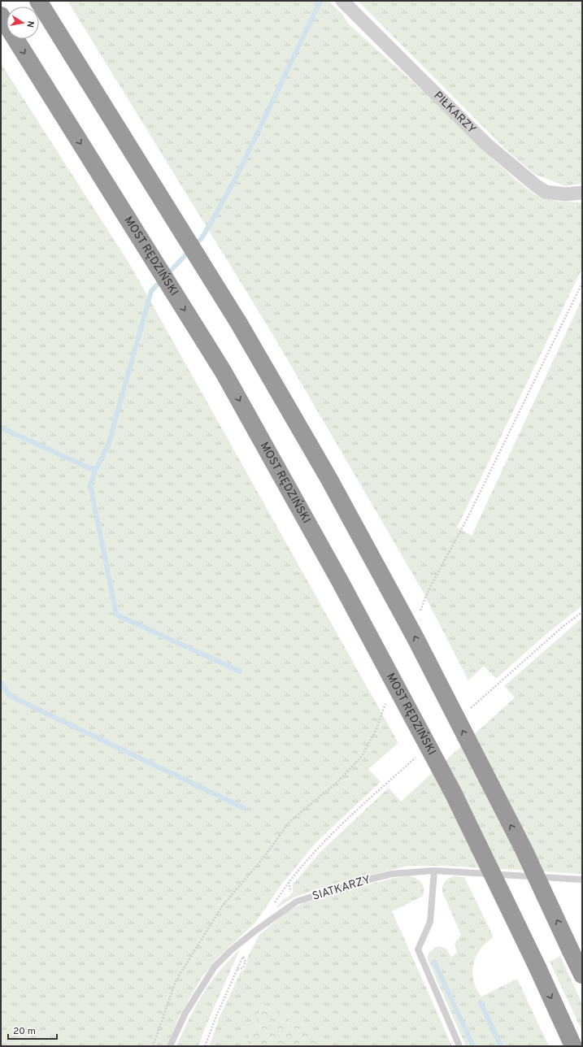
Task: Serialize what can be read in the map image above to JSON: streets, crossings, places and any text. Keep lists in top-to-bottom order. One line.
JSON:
{"streets":{"highway":["MOST RĘDZIŃSKI"],"street":["PIŁKARZY"],"lane":["SIATKARZY"]},"scale_bar":"20 m","north":"right"}
